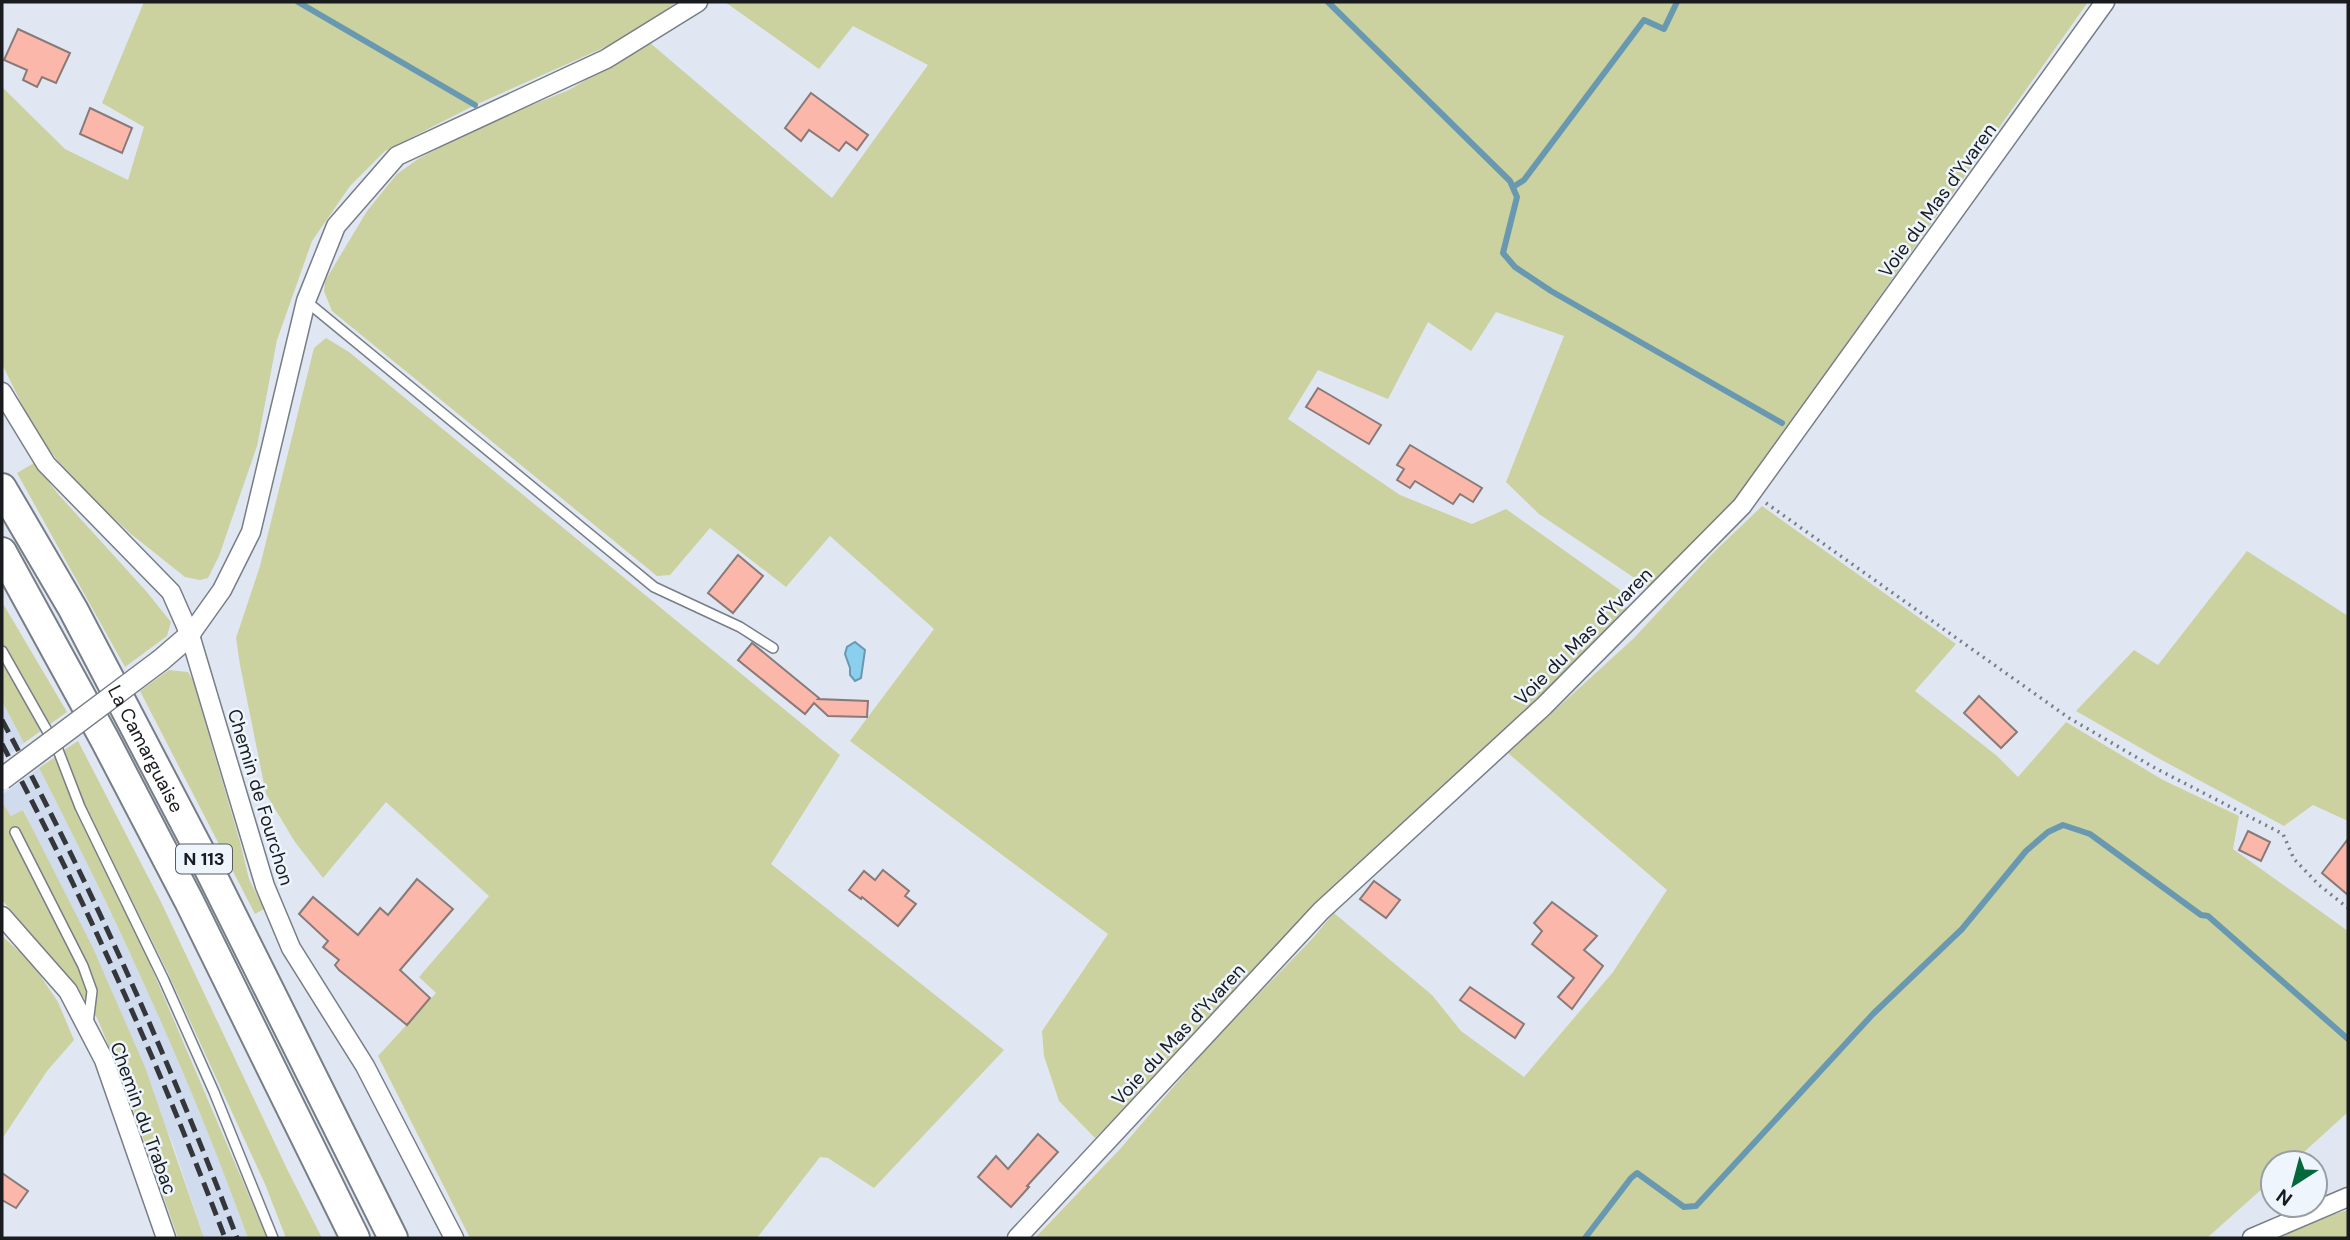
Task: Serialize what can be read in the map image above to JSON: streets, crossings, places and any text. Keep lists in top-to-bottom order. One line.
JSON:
{"streets":{"highway":["La Camarguaise","N 113"],"street":["Voie du Mas d'Yvaren","Chemin de Fourchon","Chemin du Trabac"]},"north":"bottom left"}
